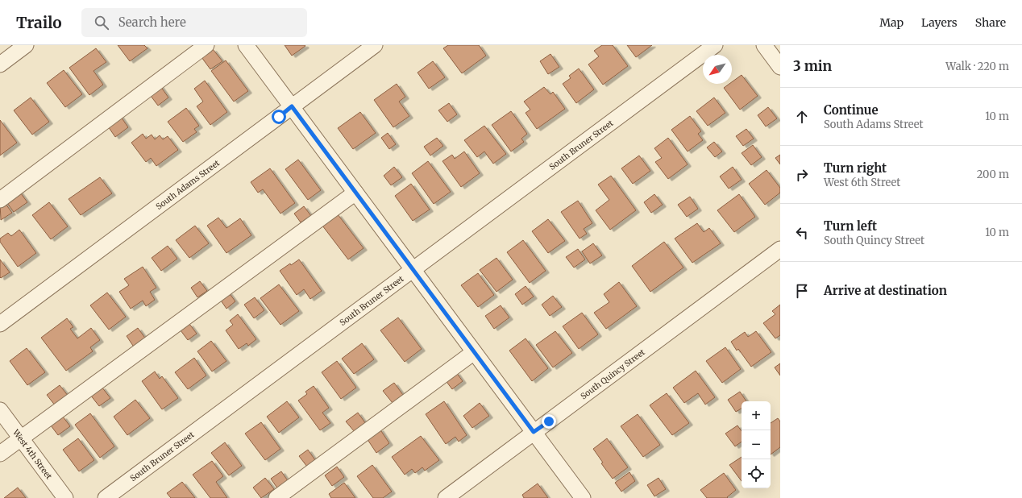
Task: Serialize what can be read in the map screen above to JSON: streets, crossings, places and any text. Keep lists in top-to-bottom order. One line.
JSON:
{"streets":{"street":["South Bruner Street","South Adams Street","South Quincy Street","West 4th Street"]},"north":"bottom left","page":{"header":"Trailo","search":"Search here","nav":["Map","Layers","Share"],"heading":["3 min","Walk · 220 m"],"list":[["Continue","South Adams Street","10 m"],["Turn right","West 6th Street","200 m"],["Turn left","South Quincy Street","10 m"],"Arrive at destination"],"map_buttons":["+","−"]}}
